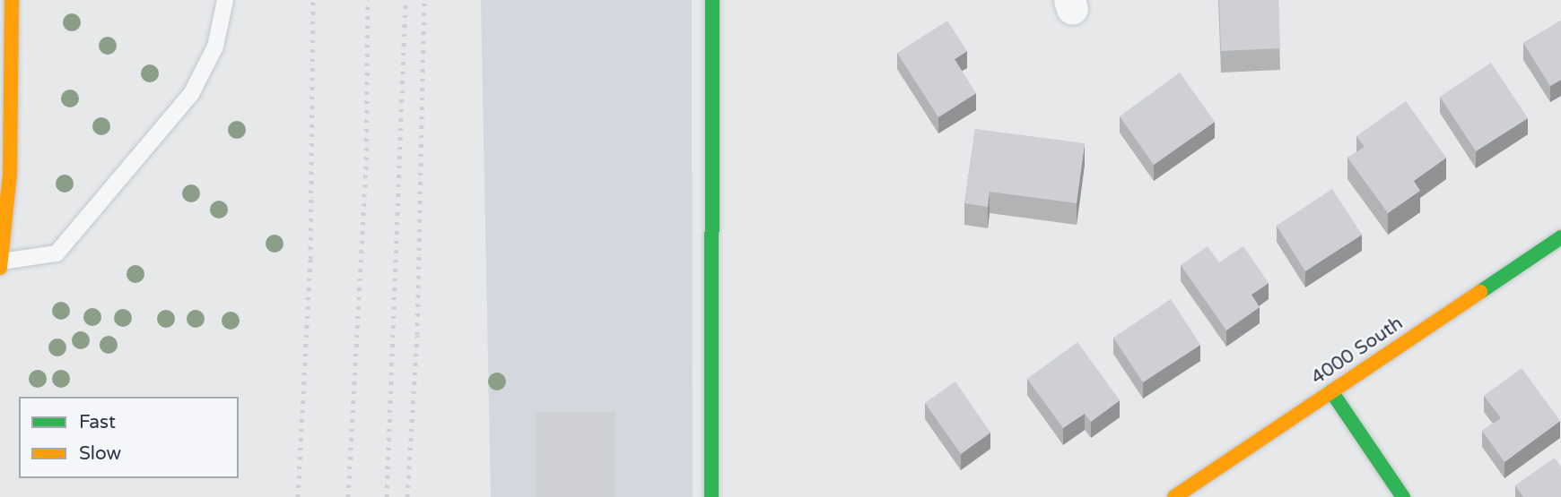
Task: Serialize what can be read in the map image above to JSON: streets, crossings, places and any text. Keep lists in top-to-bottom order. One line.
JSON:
{"streets":{"street":["4000 South"]},"legend":["Fast","Slow"]}
